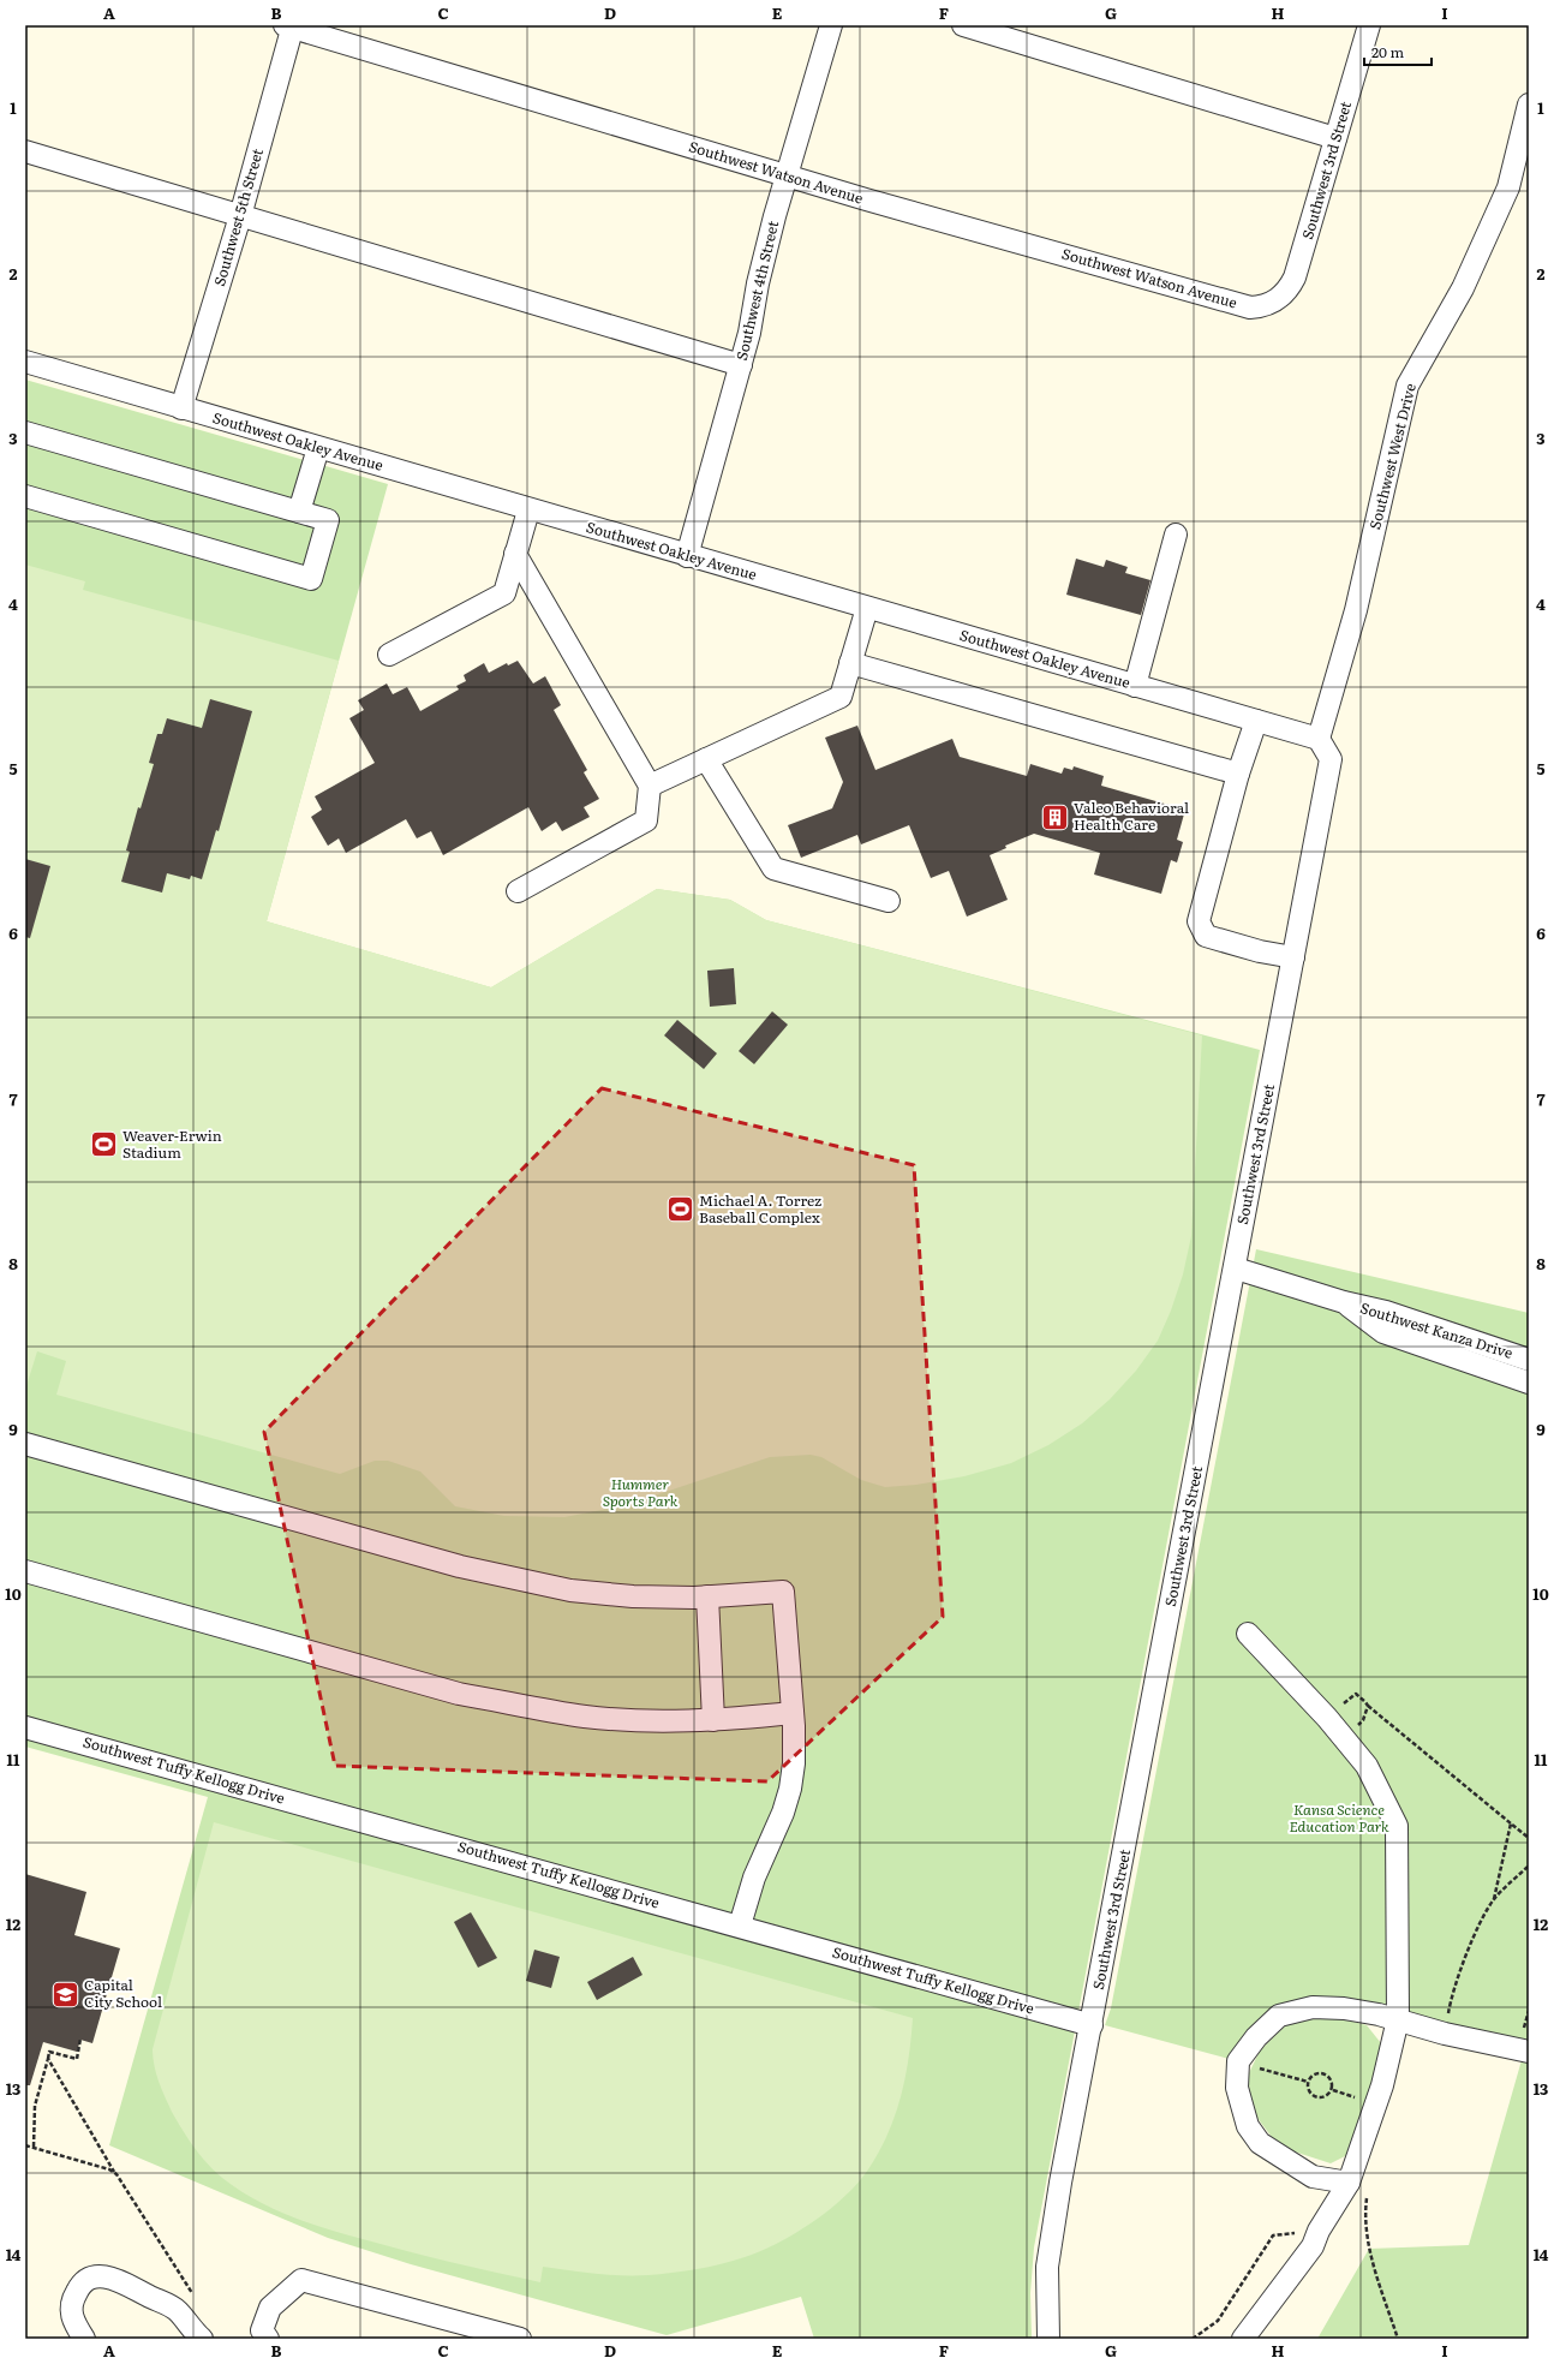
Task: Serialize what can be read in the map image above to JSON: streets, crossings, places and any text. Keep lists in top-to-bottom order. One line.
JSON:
{"streets":{"street":["Southwest 3rd Street","Southwest Watson Avenue","Southwest 5th Street","Southwest 4th Street","Southwest Oakley Avenue","Southwest West Drive","Southwest Kanza Drive","Southwest Tuffy Kellogg Drive"]},"crossings":[["Southwest 3rd Street","Southwest Watson Avenue"],["Southwest 3rd Street","Southwest Oakley Avenue"],["Southwest 3rd Street","Southwest West Drive"],["Southwest 3rd Street","Southwest Kanza Drive"],["Southwest 3rd Street","Southwest Tuffy Kellogg Drive"],["Southwest Watson Avenue","Southwest 5th Street"],["Southwest Watson Avenue","Southwest 4th Street"],["Southwest 5th Street","Southwest Oakley Avenue"],["Southwest 4th Street","Southwest Oakley Avenue"],["Southwest Oakley Avenue","Southwest West Drive"]],"parks":["Hummer Sports Park","Kansa Science Education Park"],"places":{"building":["Valeo Behavioral Health Care"],"sports":["Weaver-Erwin Stadium","Michael A. Torrez Baseball Complex"],"school or university":["Capital City School"]},"scale_bar":"20 m","grid":{"columns":["A","B","C","D","E","F","G","H","I"],"rows":["1","2","3","4","5","6","7","8","9","10","11","12","13","14"]}}
